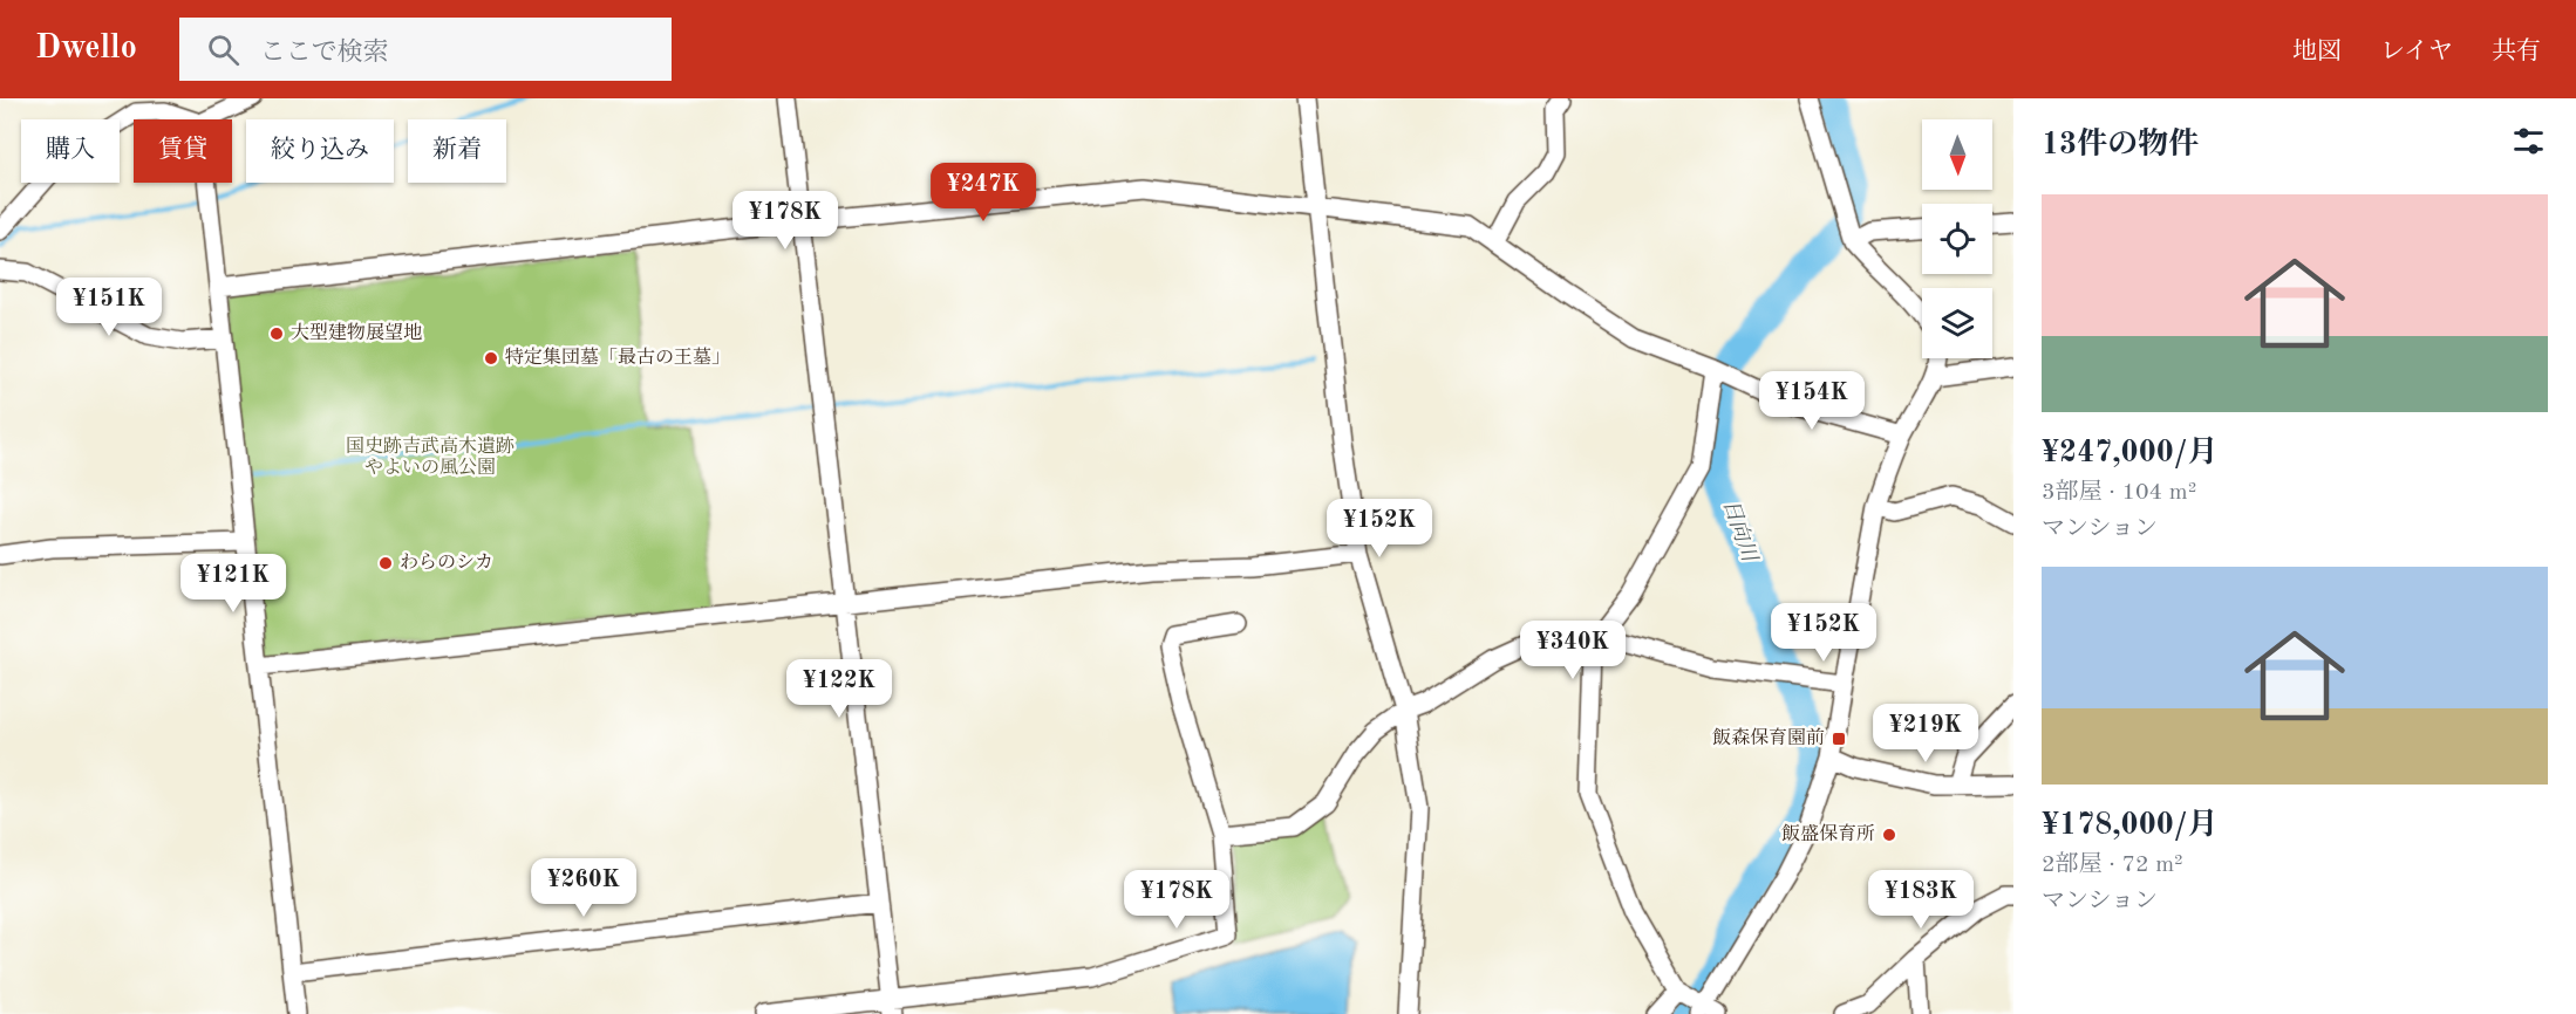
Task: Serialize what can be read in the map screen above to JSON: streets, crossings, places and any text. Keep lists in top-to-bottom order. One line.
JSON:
{"water":["日向川"],"parks":["国史跡吉武高木遺跡 やよいの風公園"],"places":{"other":["大型建物展望地","特定集団墓「最古の王墓」","わらのシカ","飯盛保育所"],"transit":["飯森保育園前"]},"north":"bottom","page":{"header":"Dwello","search":"ここで検索","nav":["地図","レイヤ","共有"],"heading":"13件の物件","chip":["購入","賃貸","絞り込み","新着"],"price":["¥247K","¥178K","¥151K","¥154K","¥152K","¥121K","¥152K","¥340K","¥122K","¥219K","¥260K","¥178K","¥183K"],"list":[{"name":"¥247,000/月","note":"3部屋 · 104 m² · マンション"},{"name":"¥178,000/月","note":"2部屋 · 72 m² · マンション"}]}}
